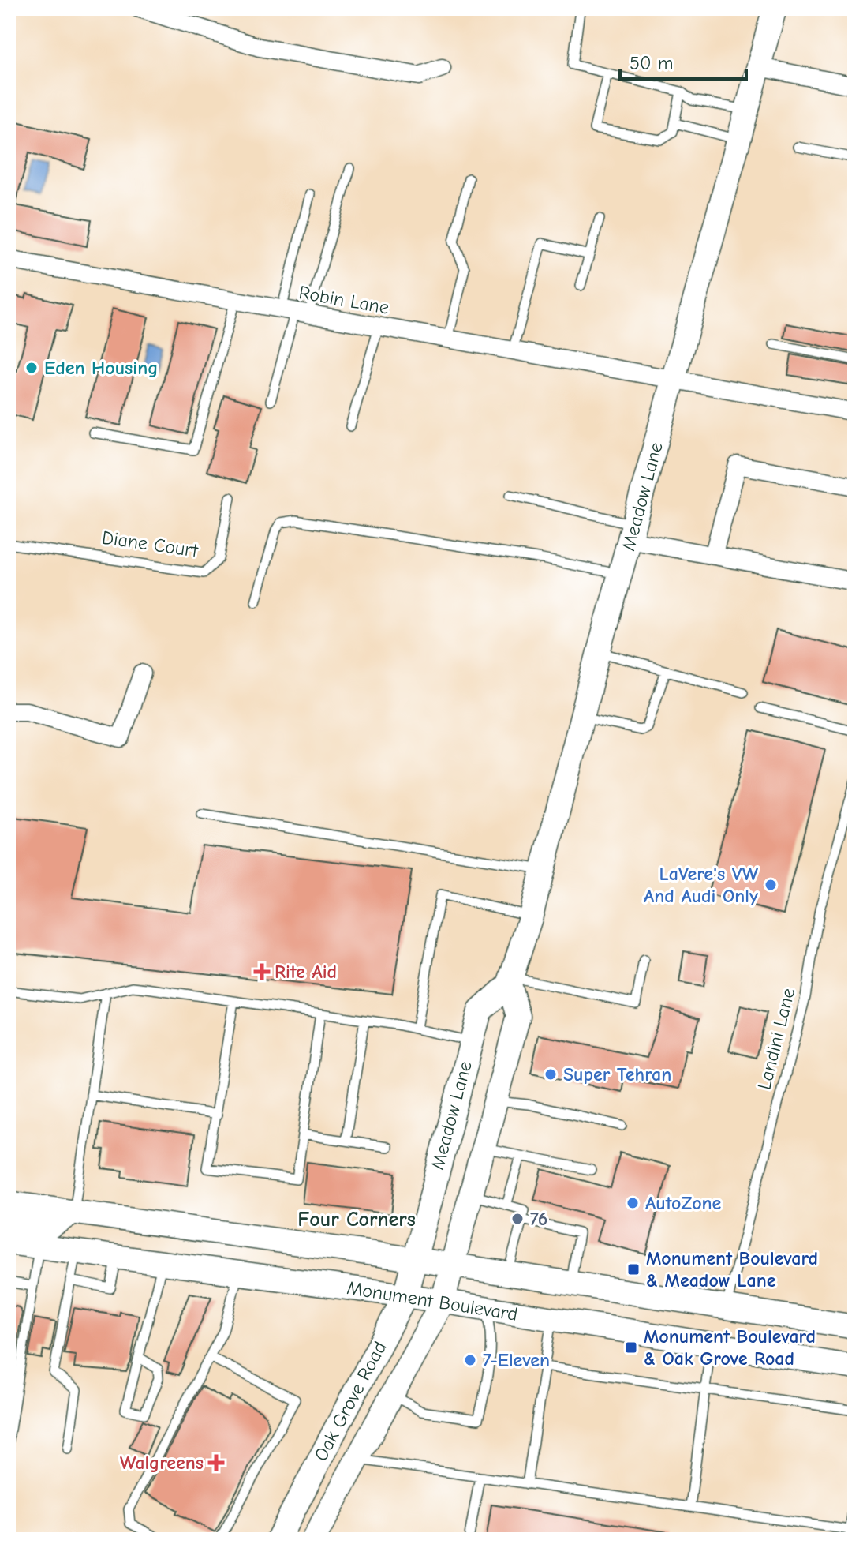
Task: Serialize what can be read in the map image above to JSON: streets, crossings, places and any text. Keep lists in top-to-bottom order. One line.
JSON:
{"streets":{"main road":["Meadow Lane","Monument Boulevard","Oak Grove Road"],"street":["Robin Lane"],"lane":["Diane Court","Landini Lane"]},"crossings":[["Robin Lane","Meadow Lane"],["Meadow Lane","Monument Boulevard"],["Meadow Lane","Oak Grove Road"],["Landini Lane","Monument Boulevard"],["Monument Boulevard","Oak Grove Road"]],"districts":["Four Corners"],"places":{"other":["Eden Housing","LaVere's VW And Audi Only","Super Tehran","AutoZone","76","7-Eleven"],"health":["Rite Aid","Walgreens"],"transit":["Monument Boulevard & Meadow Lane","Monument Boulevard & Oak Grove Road"]},"scale_bar":"50 m"}
